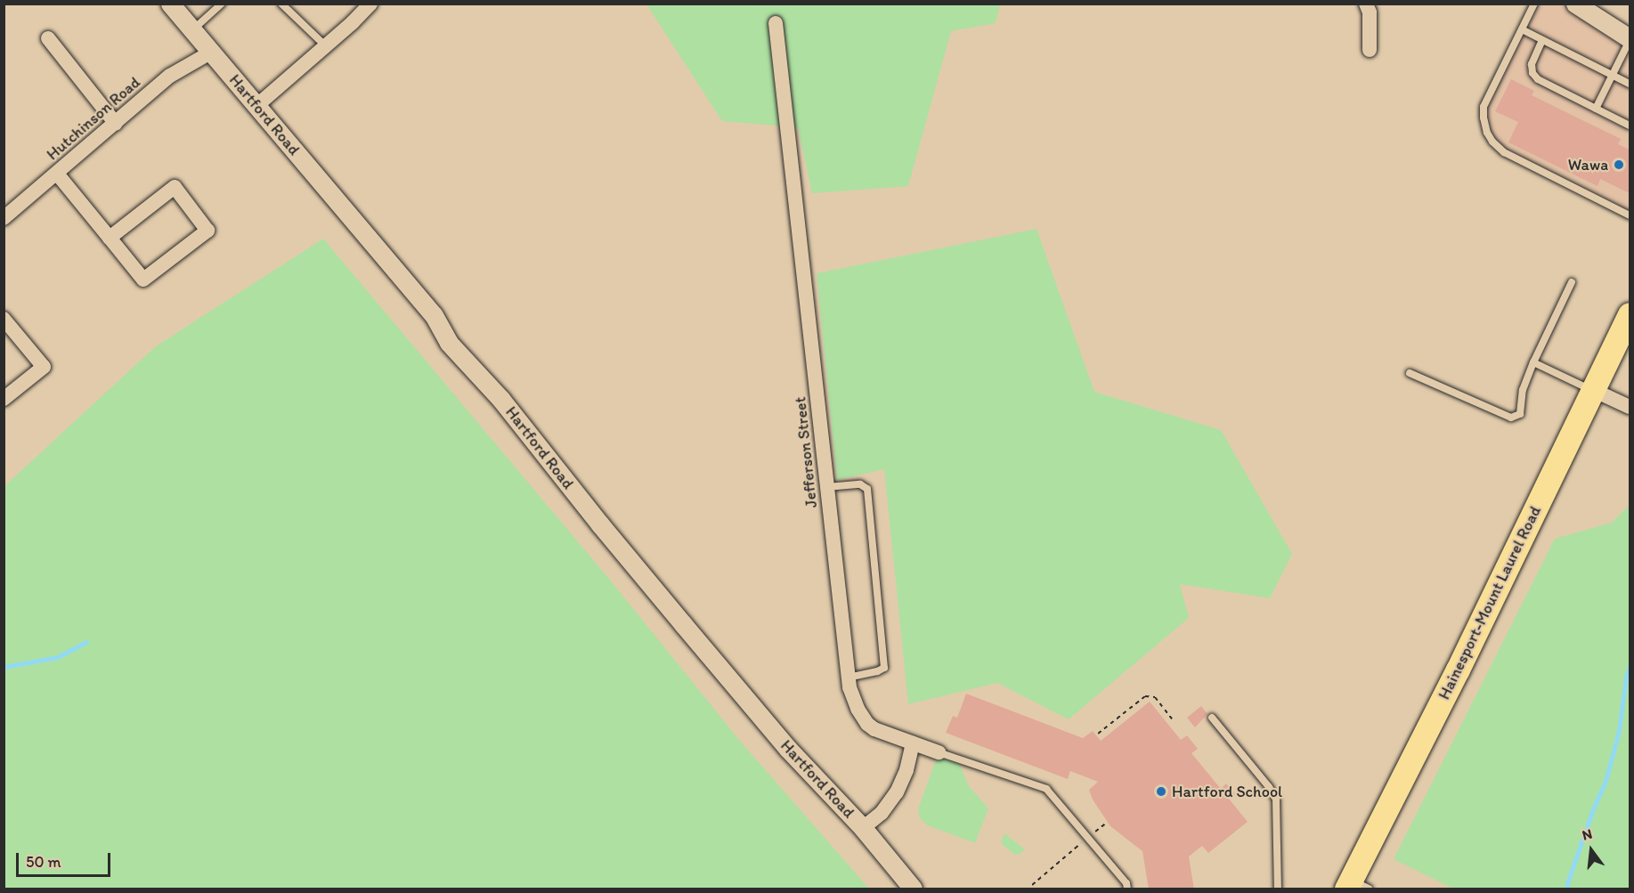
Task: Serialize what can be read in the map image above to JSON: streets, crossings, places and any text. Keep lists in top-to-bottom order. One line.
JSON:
{"streets":{"main road":["Hainesport-Mount Laurel Road"],"street":["Hartford Road","Hutchinson Road","Jefferson Street"]},"crossings":[["Hartford Road","Hutchinson Road"]],"places":["Wawa","Hartford School"],"scale_bar":"50 m","north":"top"}
